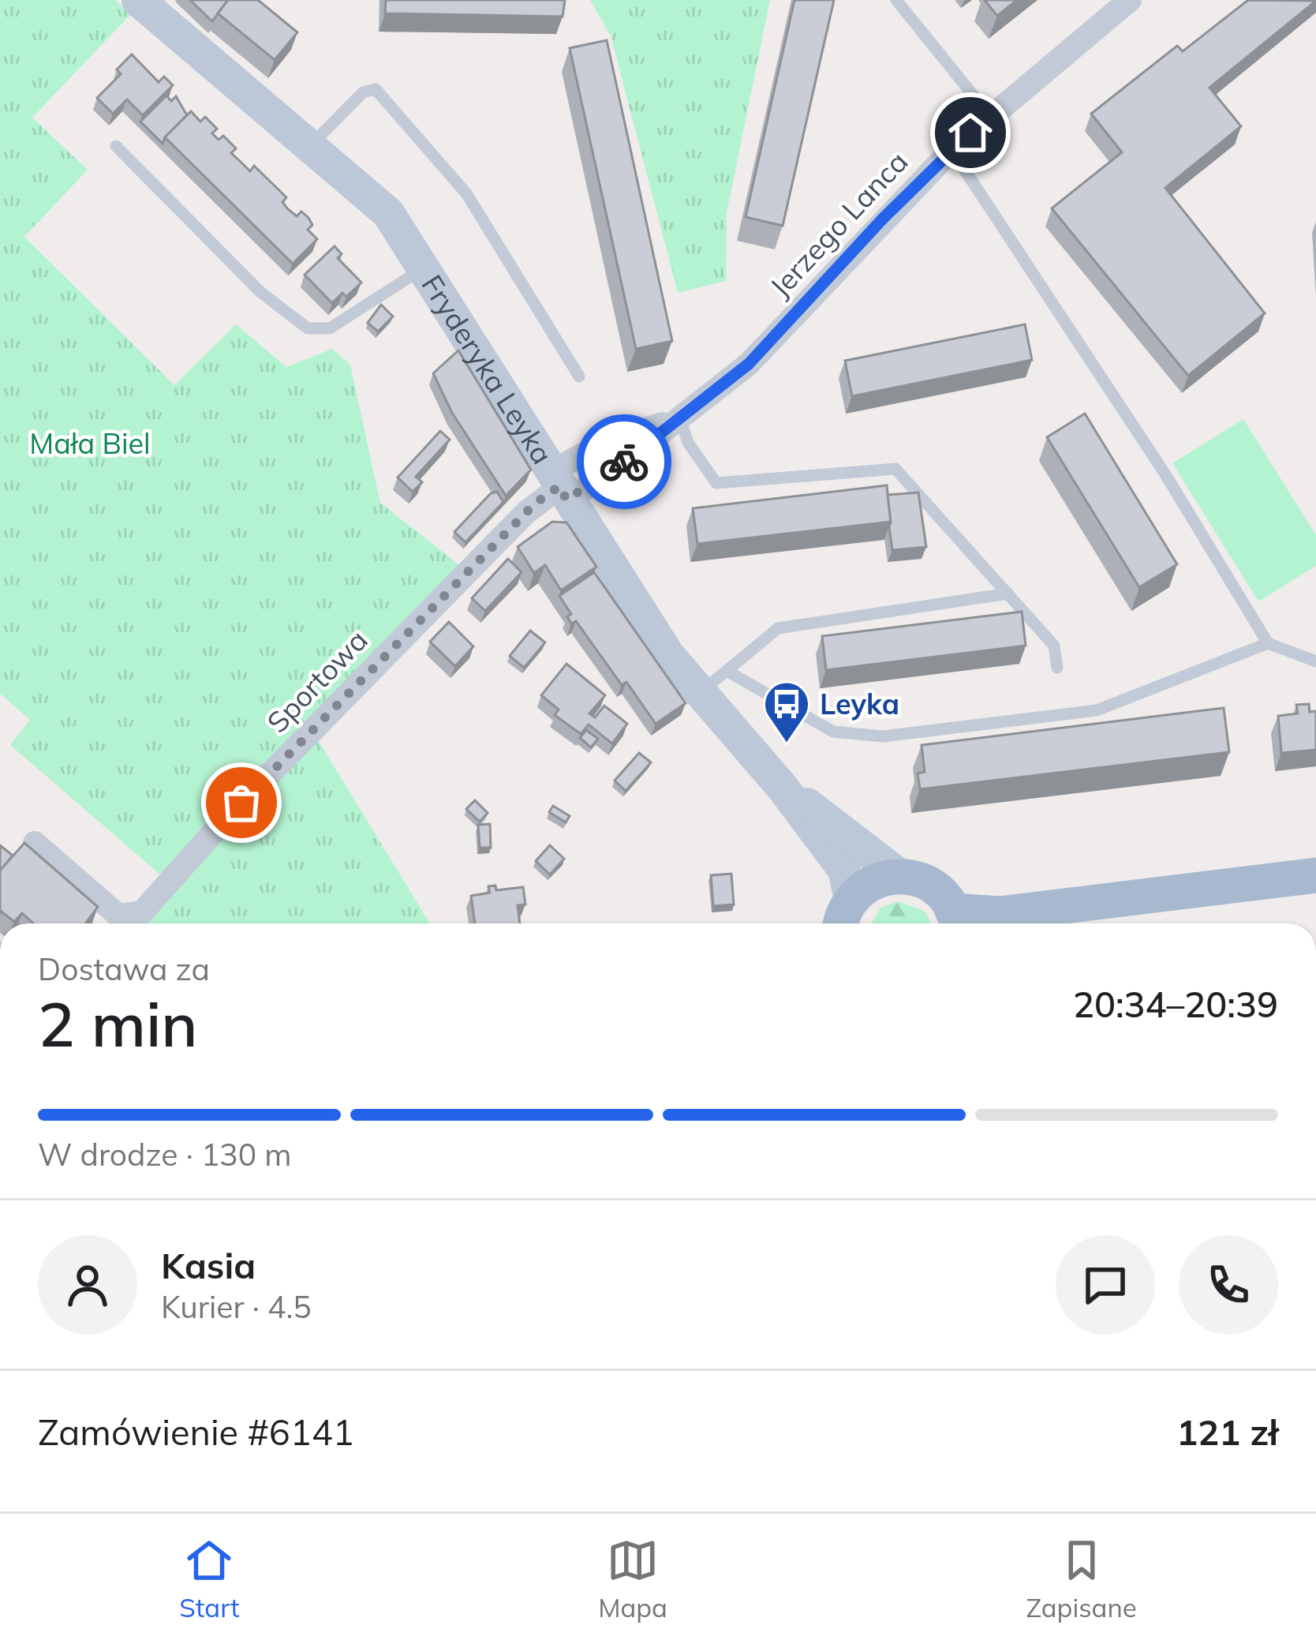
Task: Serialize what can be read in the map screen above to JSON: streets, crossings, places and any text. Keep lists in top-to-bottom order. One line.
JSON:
{"streets":{"street":["Jerzego Lanca","Fryderyka Leyka","Sportowa"]},"crossings":[["Jerzego Lanca","Fryderyka Leyka"],["Jerzego Lanca","Sportowa"],["Fryderyka Leyka","Sportowa"]],"parks":["Mała Biel"],"places":{"bus stop":["Leyka"]},"page":{"heading":["2 min","Dostawa za","20:34–20:39"],"panel":["Kasia","Kurier · 4.5","Zamówienie #6141","121 zł"],"bar":"W drodze · 130 m","tabs":["Start","Mapa","Zapisane"]}}
